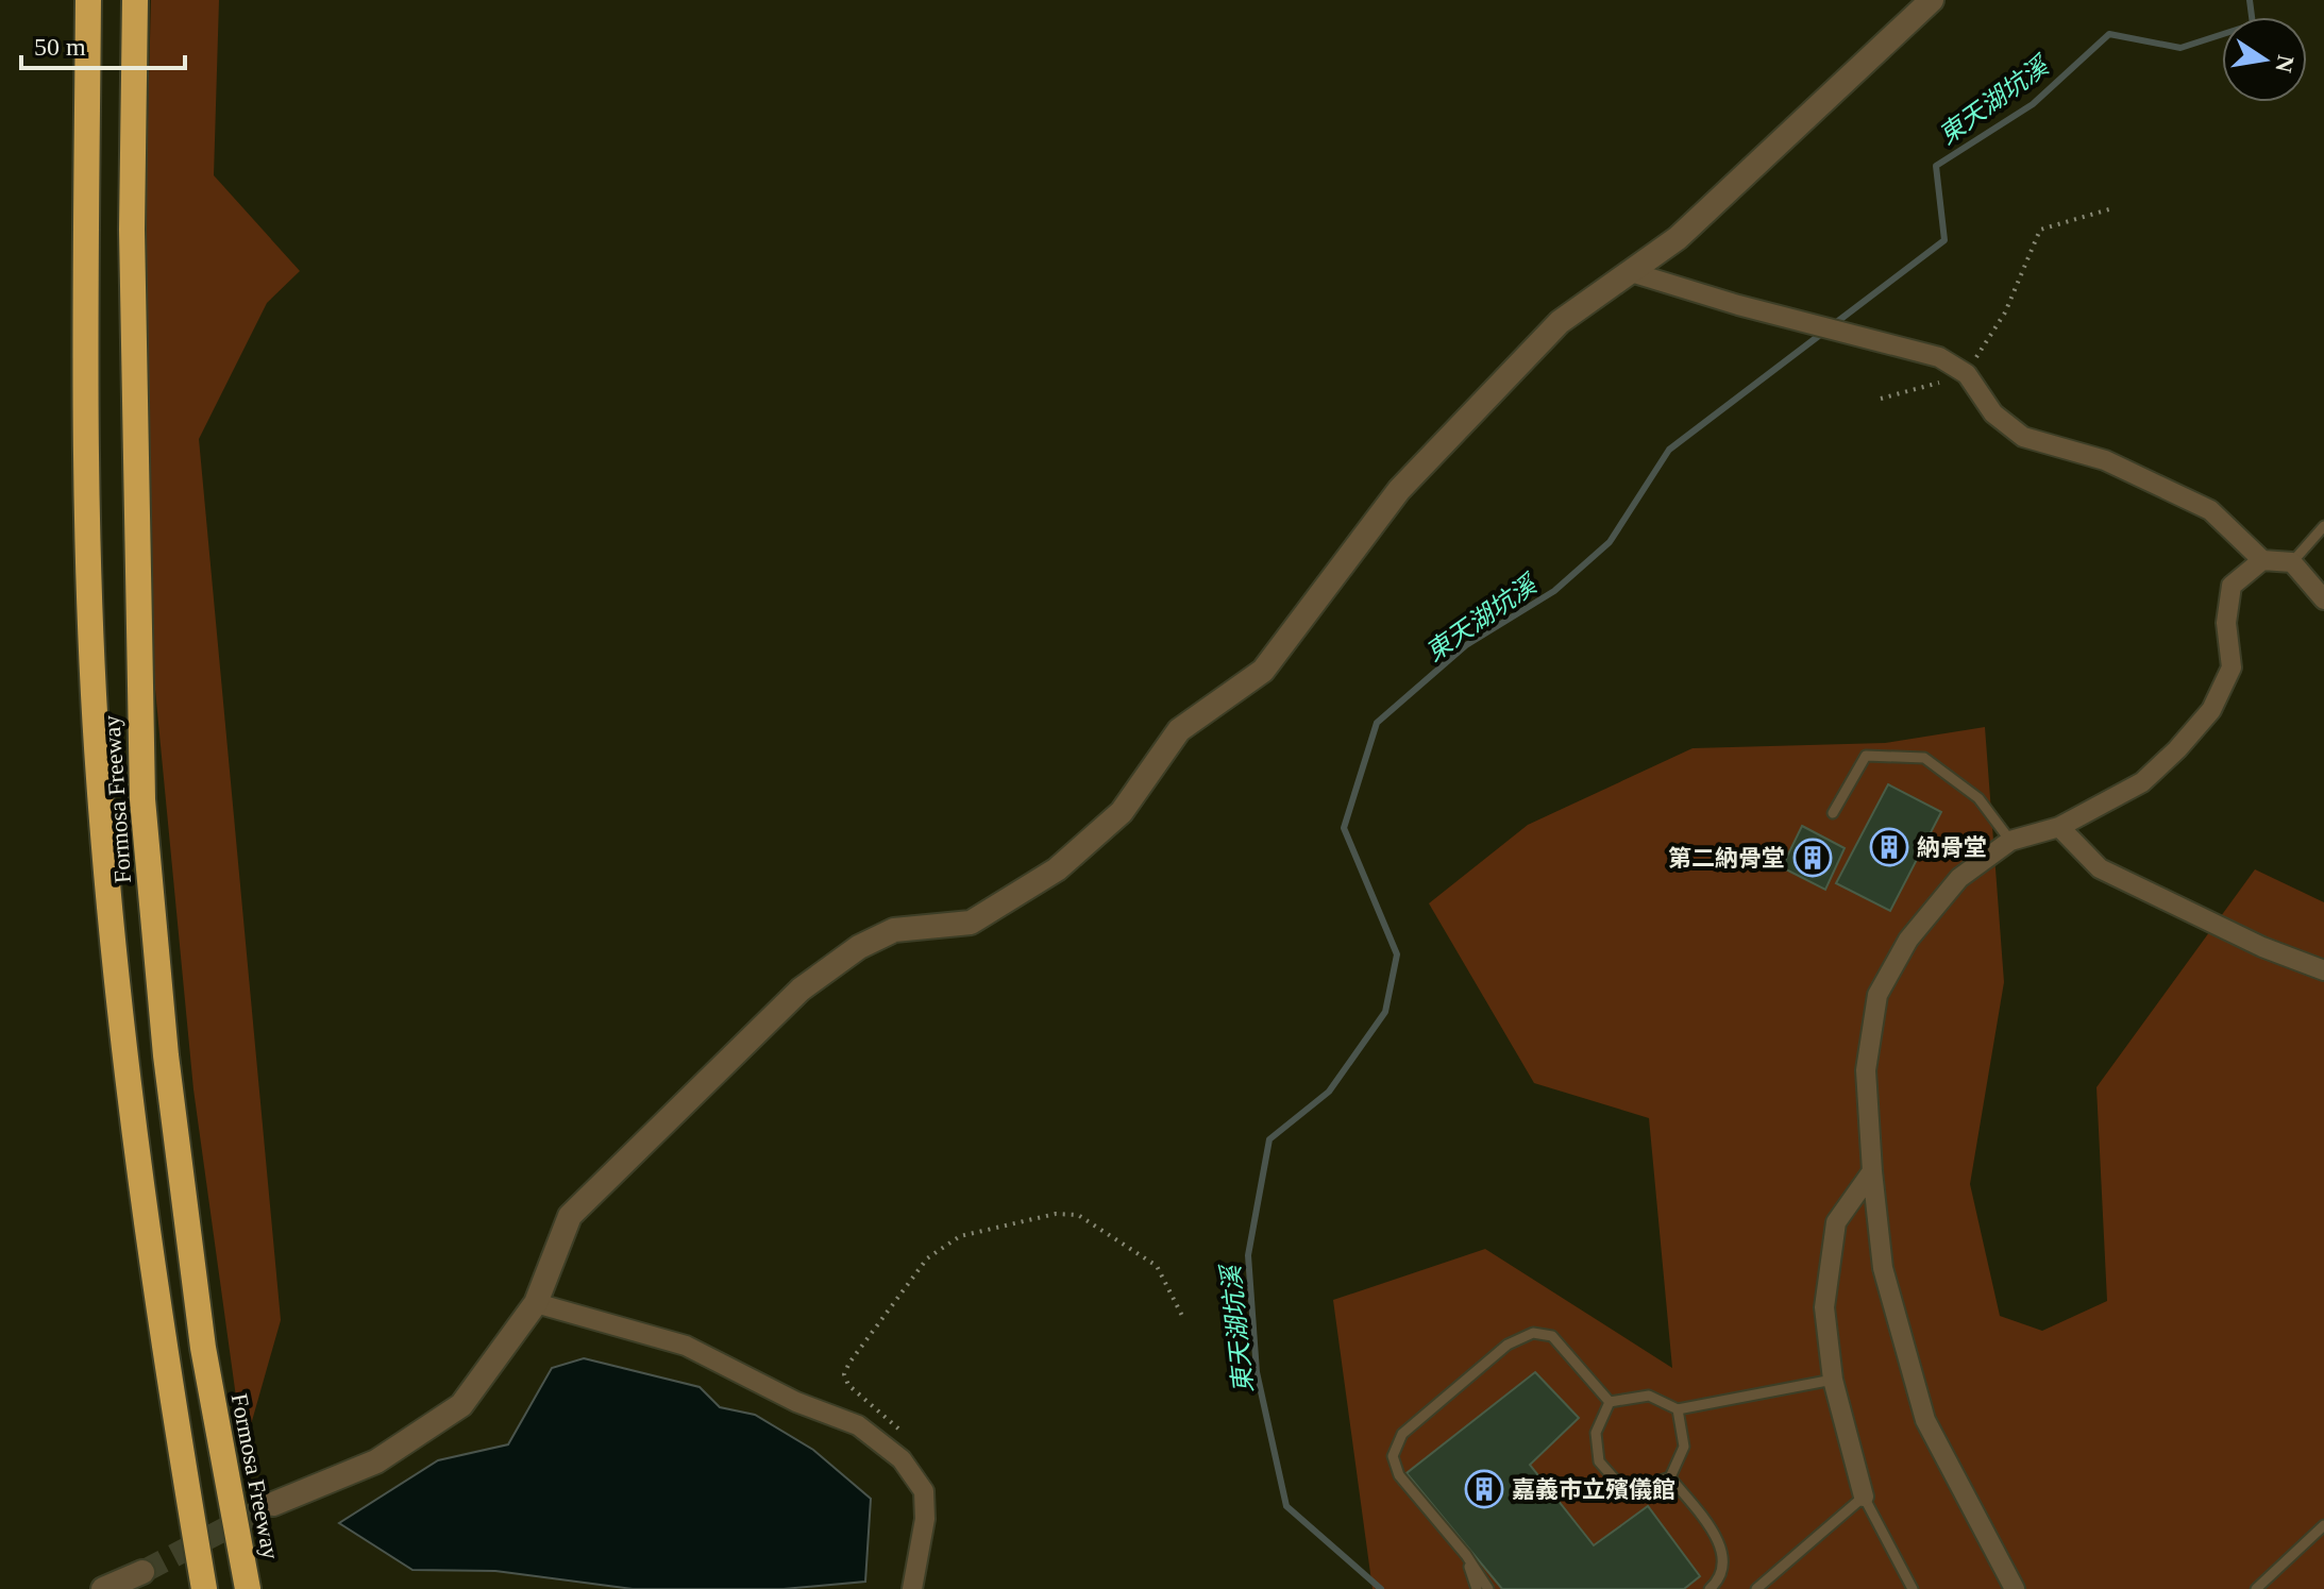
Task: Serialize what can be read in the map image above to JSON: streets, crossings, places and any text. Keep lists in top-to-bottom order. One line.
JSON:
{"streets":{"highway":["Formosa Freeway"]},"water":["東天湖坑溪"],"places":{"building":["納骨堂","第二納骨堂","嘉義市立殯儀館"]},"scale_bar":"50 m","north":"right"}
